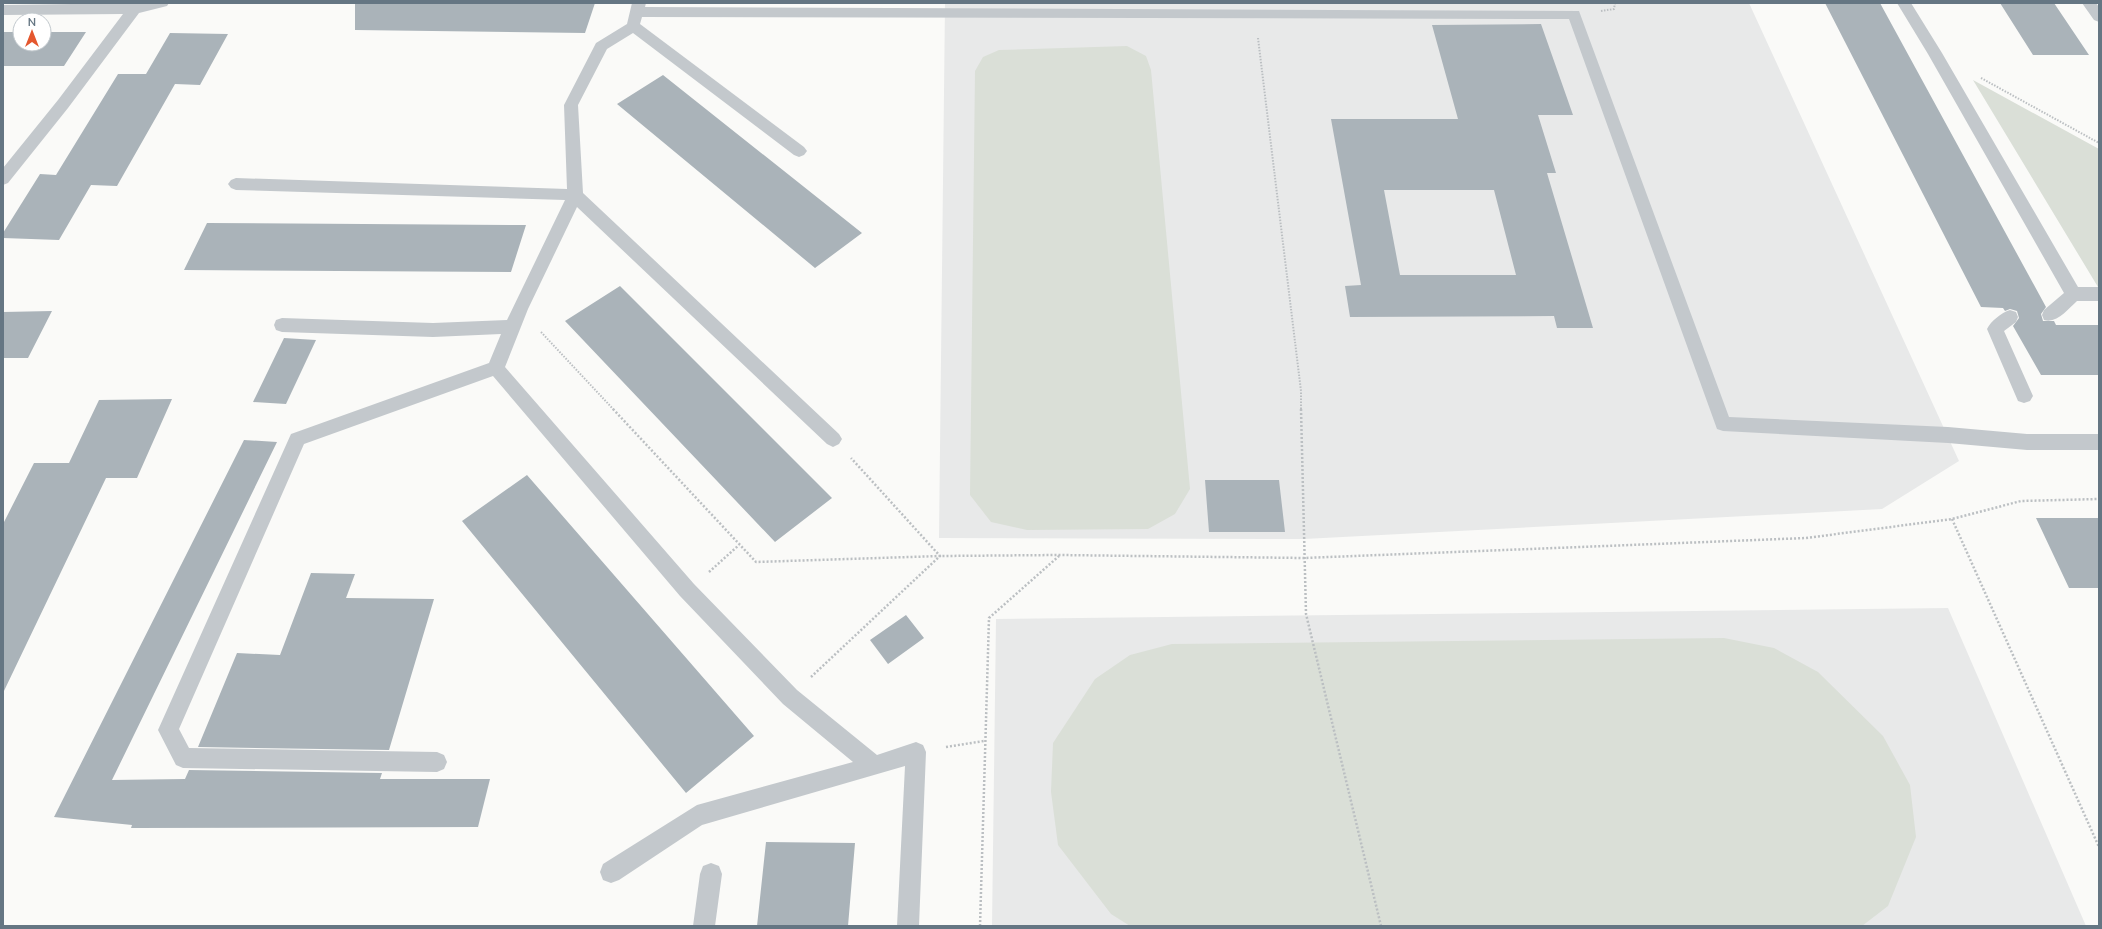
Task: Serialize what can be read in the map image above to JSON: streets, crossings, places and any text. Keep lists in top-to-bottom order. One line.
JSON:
{"north":"top"}
